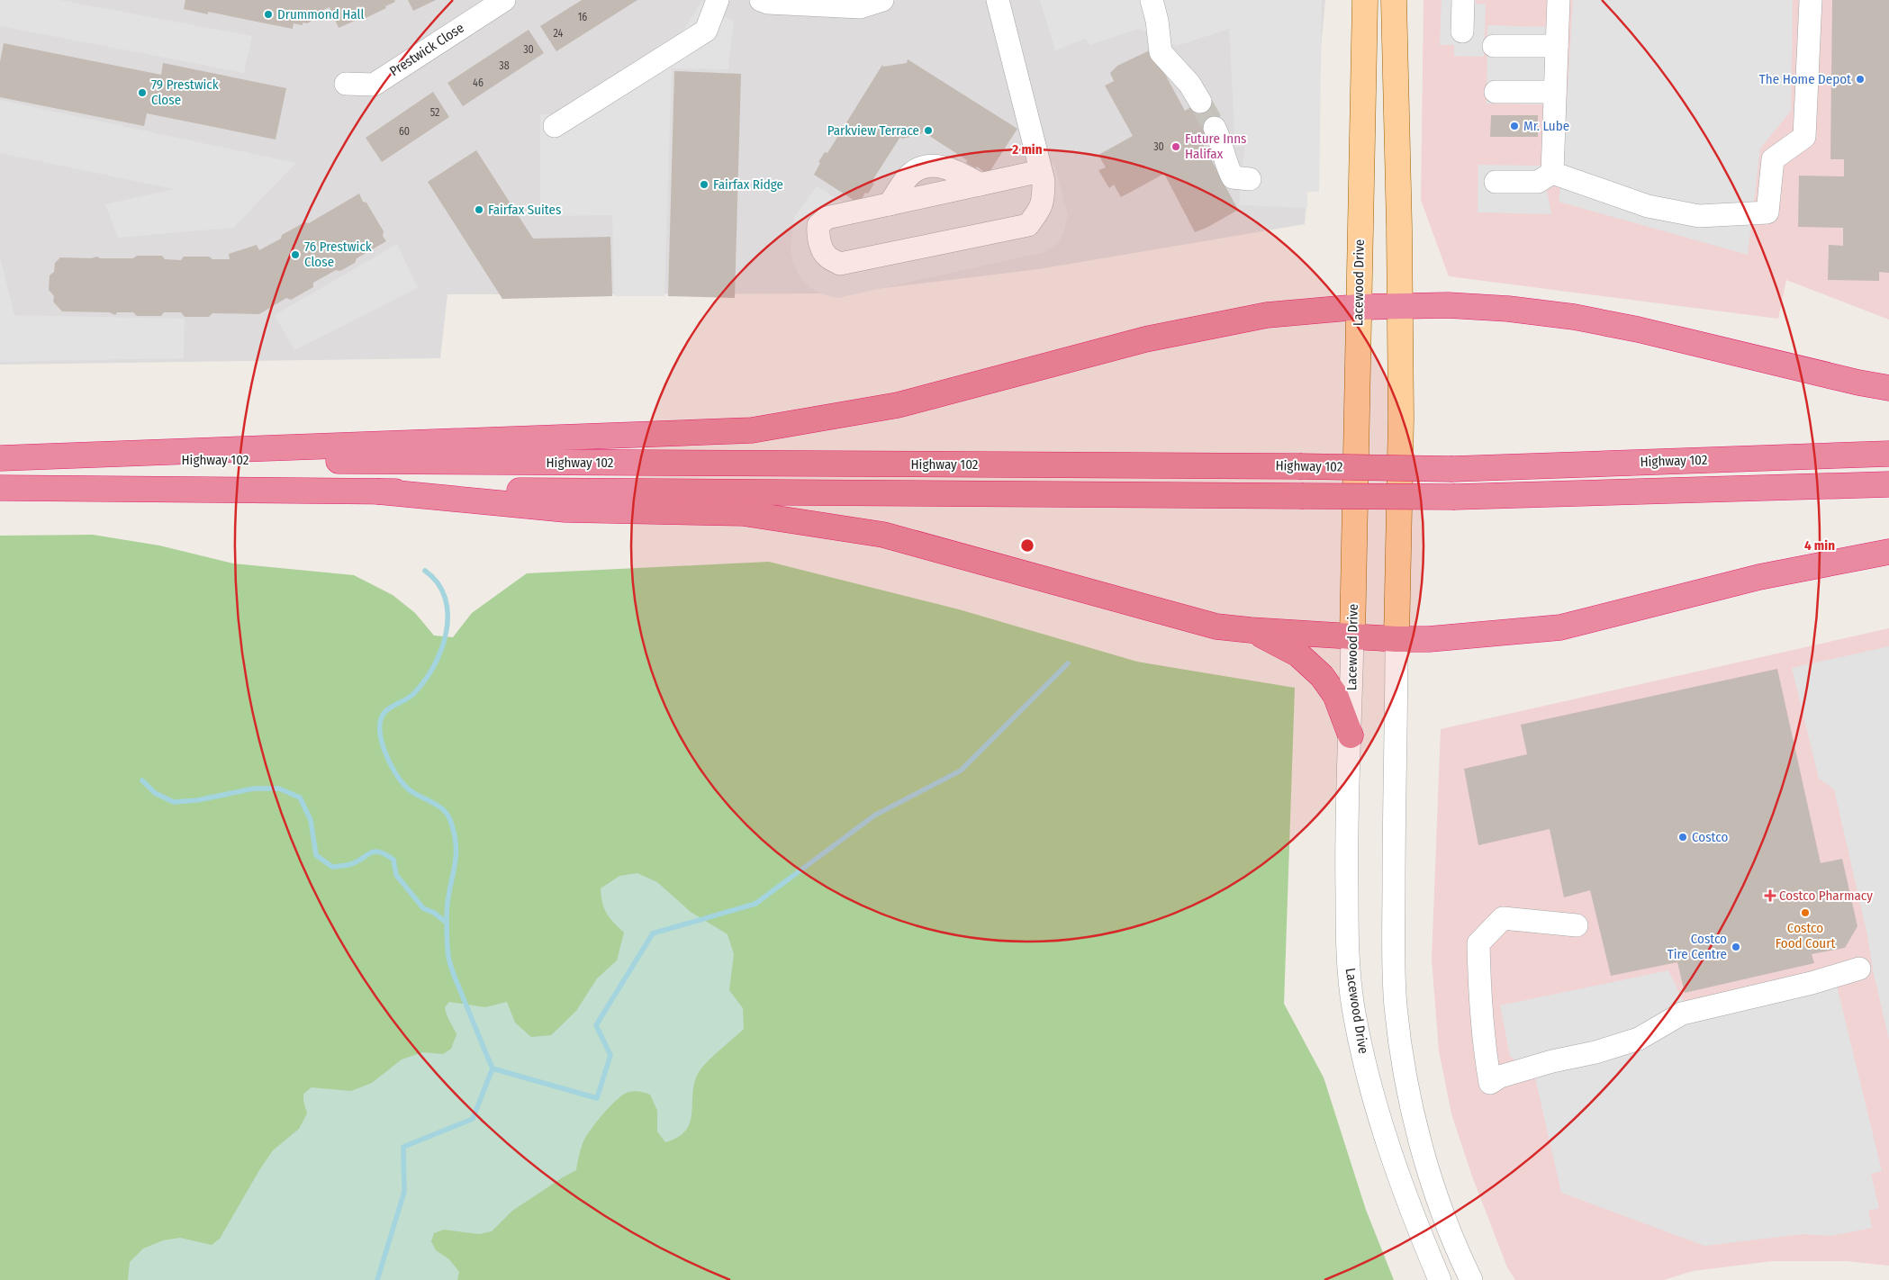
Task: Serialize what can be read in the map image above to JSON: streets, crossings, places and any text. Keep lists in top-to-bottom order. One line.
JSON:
{"streets":{"highway":["Highway 102"],"main road":["Lacewood Drive"],"street":["Prestwick Close"]},"places":{"other":["Drummond Hall","The Home Depot","79 Prestwick Close","Mr. Lube","Parkview Terrace","Future Inns Halifax","Fairfax Ridge","Fairfax Suites","76 Prestwick Close","Costco","Costco Food Court","Costco Tire Centre"],"health":["Costco Pharmacy"]},"house_numbers":["16","24","30","38","46","52","60","30"],"rings":["2 min","4 min"]}
